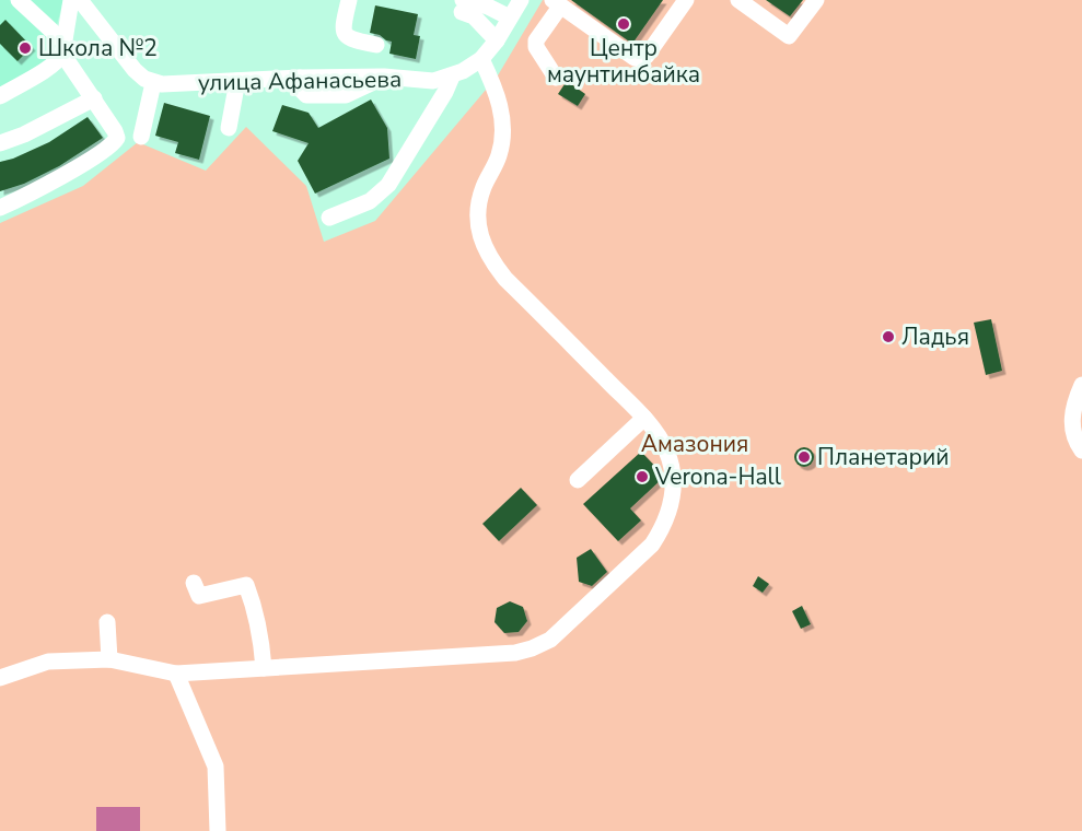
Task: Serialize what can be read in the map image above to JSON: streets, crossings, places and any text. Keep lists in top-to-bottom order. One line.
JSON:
{"streets":{"street":["улица Афанасьева"]},"parks":["Амазония"],"places":["Центр маунтинбайка","Школа №2","Ладья","Планетарий","Verona-Hall"]}
